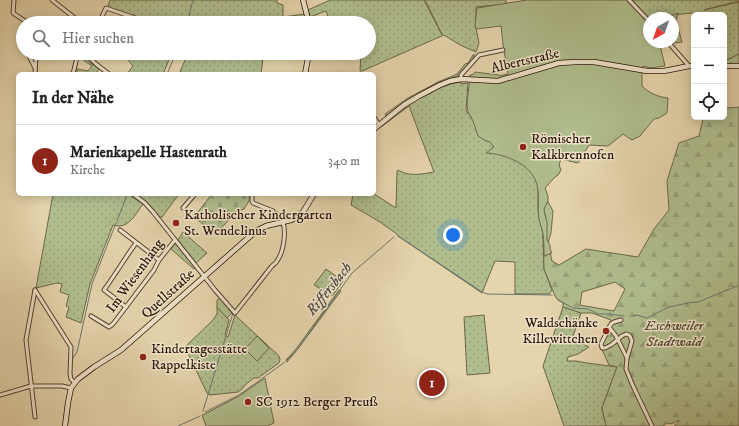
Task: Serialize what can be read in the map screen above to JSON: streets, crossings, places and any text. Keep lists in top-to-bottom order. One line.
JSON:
{"streets":{"main road":["Albertstraße","Quellstraße"],"street":["Im Wiesenhang"]},"water":["Riffersbach"],"parks":["Eschweiler Stadtwald"],"places":["Römischer Kalkbrennofen","Katholischer Kindergarten St. Wendelinus","Waldschänke Killewittchen","Kindertagesstätte Rappelkiste","SC 1912 Berger Preuß"],"north":"bottom left","page":{"map_buttons":["+","−"],"search":"Hier suchen","heading":"In der Nähe","list":[{"mark":"1","name":"Marienkapelle Hastenrath","note":"Kirche","value":"340 m"}],"pins":"1"}}
